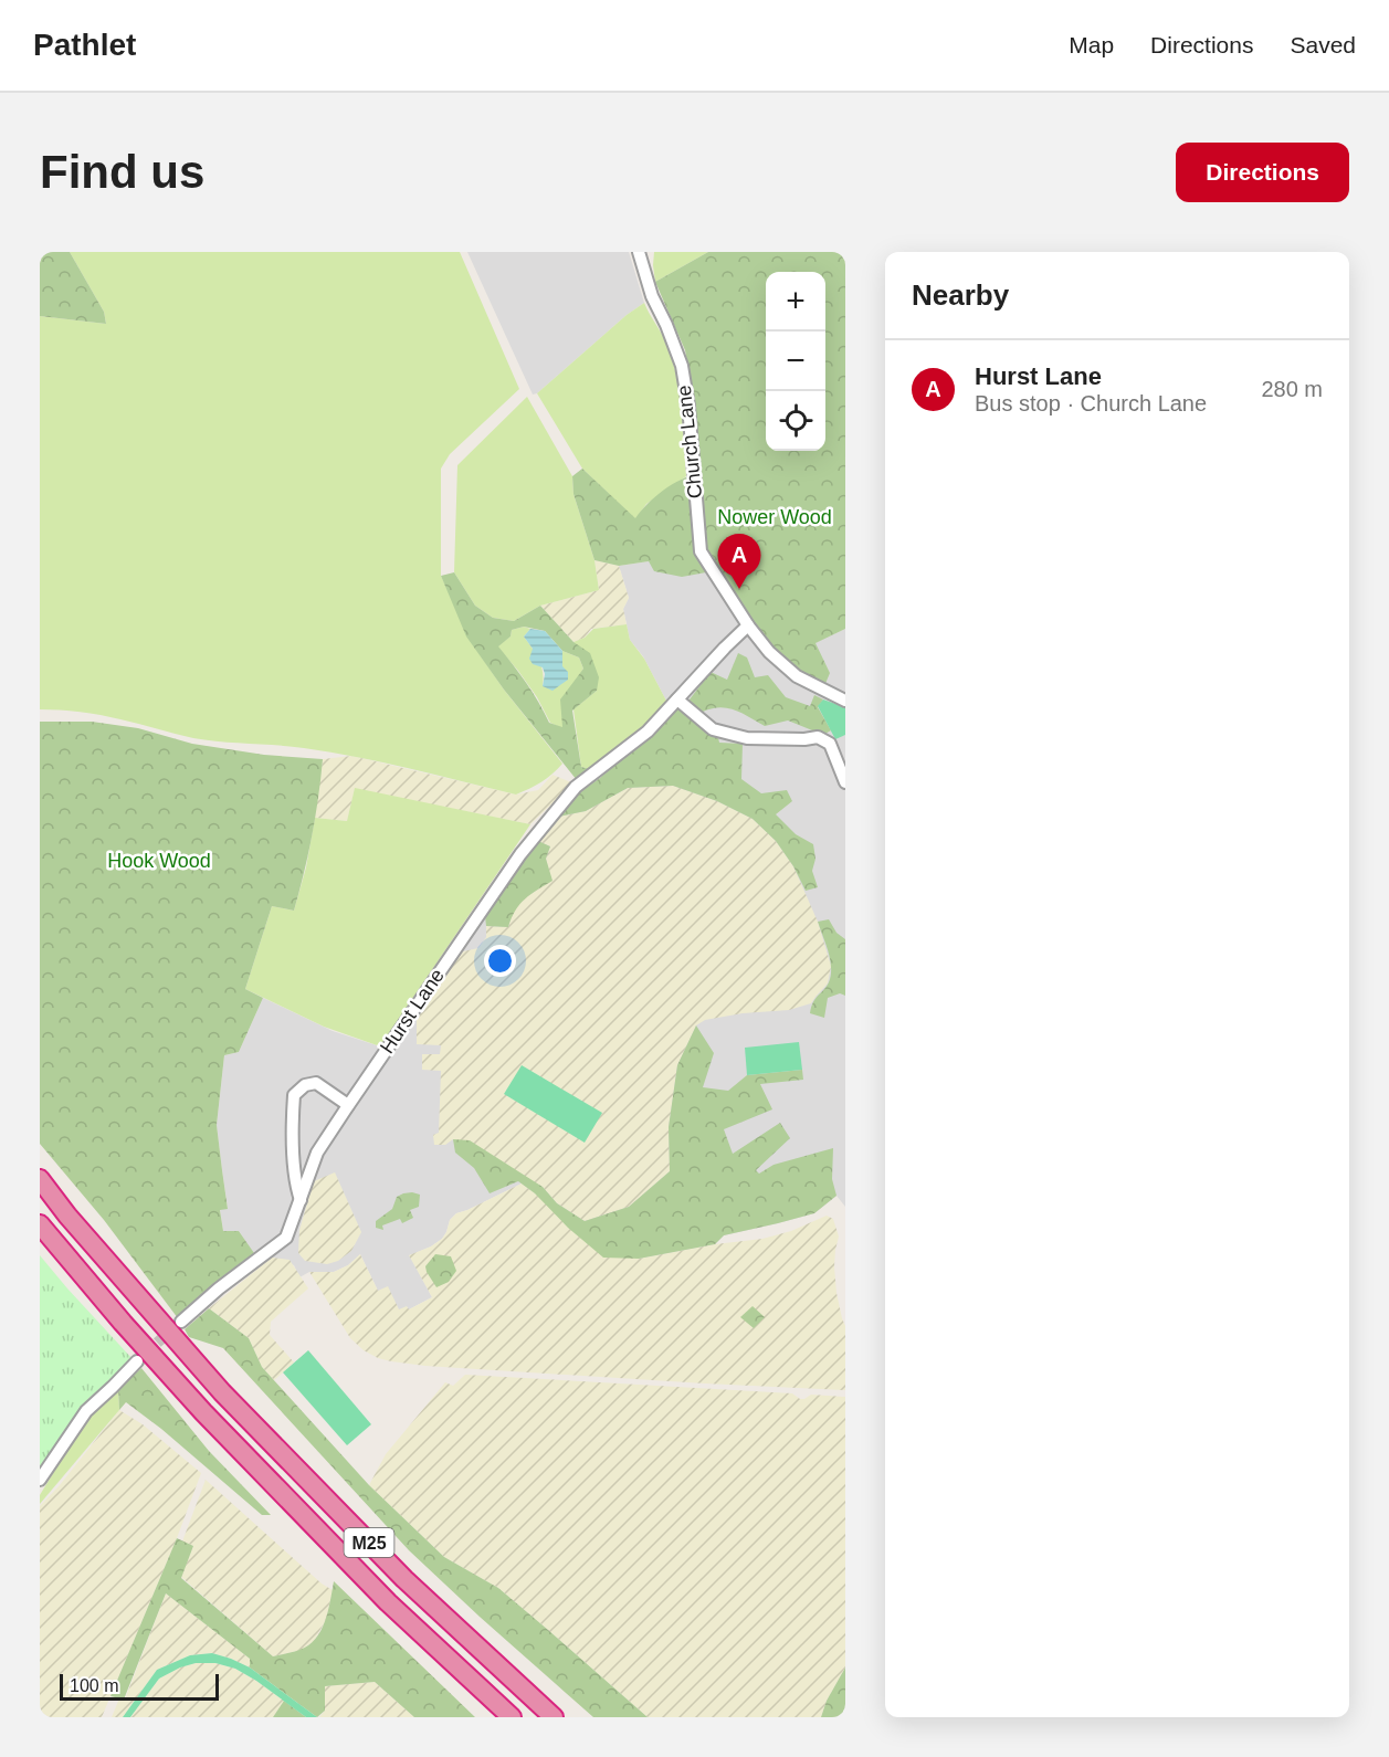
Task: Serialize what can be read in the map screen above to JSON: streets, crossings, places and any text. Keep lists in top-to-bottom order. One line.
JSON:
{"streets":{"highway":["M25"],"street":["Church Lane","Hurst Lane"]},"crossings":[["Church Lane","Hurst Lane"]],"parks":["Nower Wood","Hook Wood"],"scale_bar":"100 m","page":{"header":"Pathlet","nav":["Map","Directions","Saved"],"buttons":"Directions","title":"Find us","heading":"Nearby","map_buttons":["+","−"],"list":[{"mark":"A","name":"Hurst Lane","note":"Bus stop · Church Lane","value":"280 m"}],"pins":"A","scale":"100 m"}}
